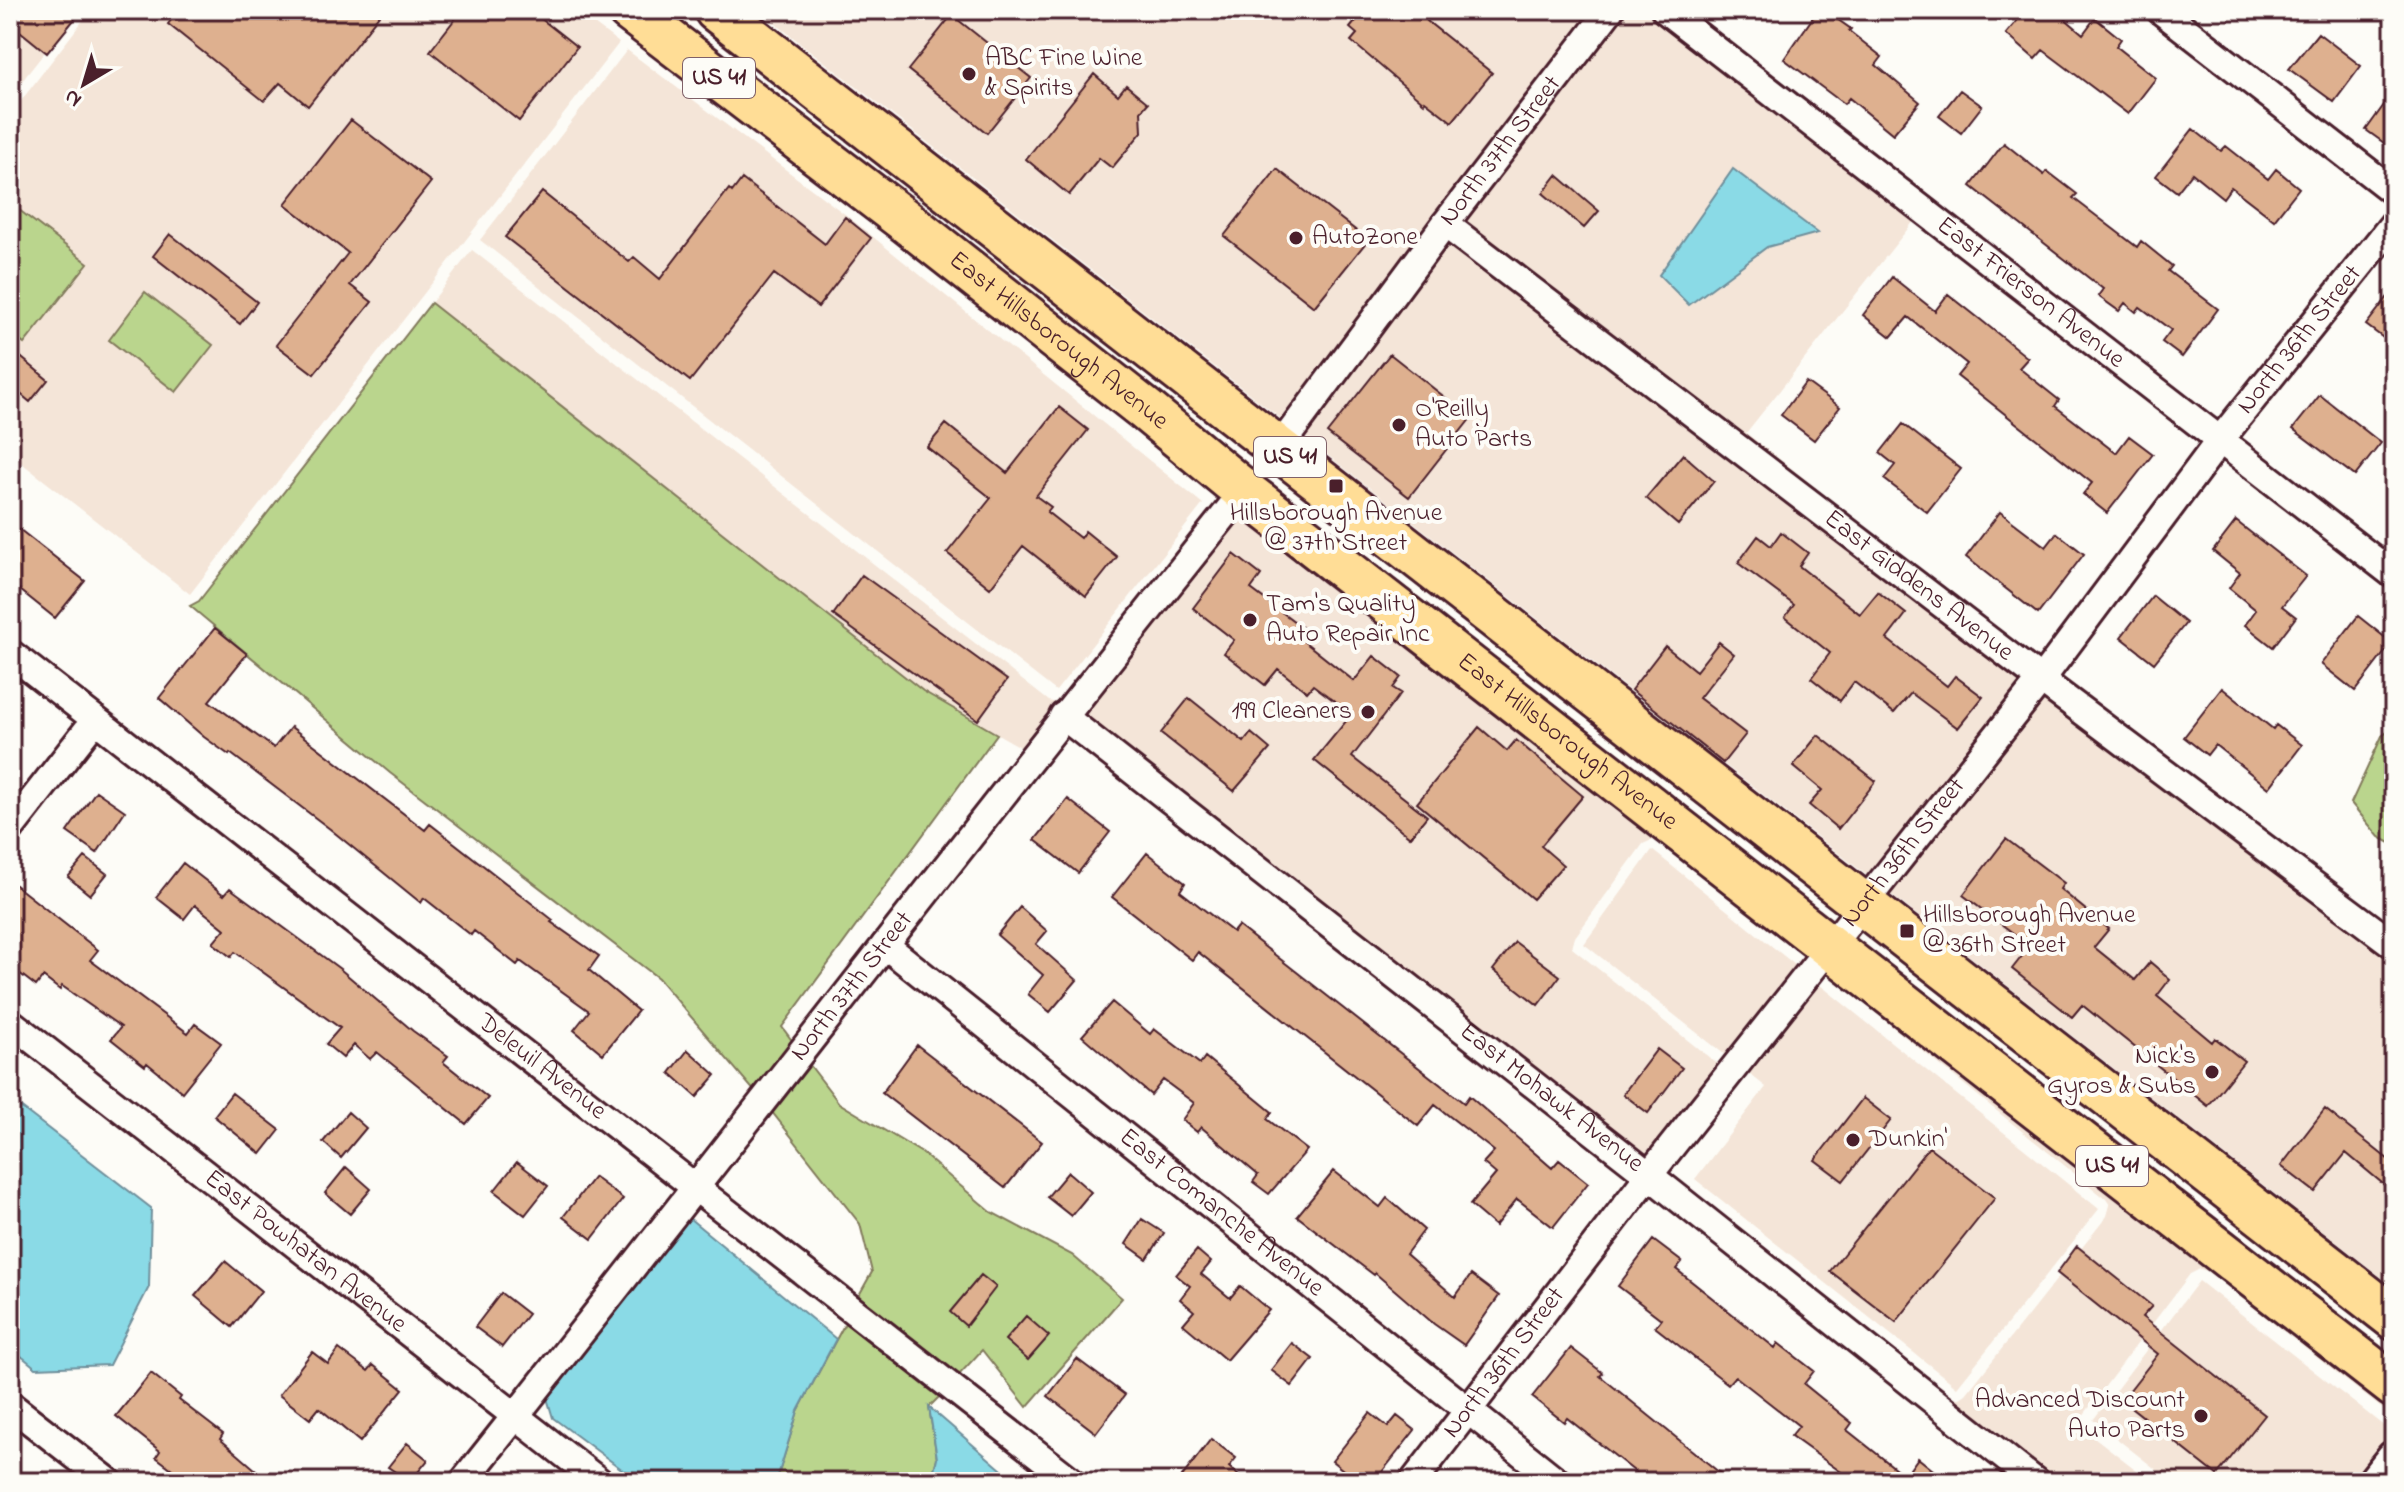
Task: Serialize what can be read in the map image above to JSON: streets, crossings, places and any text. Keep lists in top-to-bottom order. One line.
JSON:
{"streets":{"main road":["US 41","East Hillsborough Avenue"],"street":["North 37th Street","East Frierson Avenue","North 36th Street","East Giddens Avenue","Deleuil Avenue","East Mohawk Avenue","East Comanche Avenue","East Powhatan Avenue"]},"crossings":[["North 37th Street","East Hillsborough Avenue"],["North 37th Street","East Giddens Avenue"],["North 37th Street","Deleuil Avenue"],["North 37th Street","East Mohawk Avenue"],["North 37th Street","East Comanche Avenue"],["North 37th Street","East Powhatan Avenue"],["East Frierson Avenue","North 36th Street"],["North 36th Street","East Hillsborough Avenue"],["North 36th Street","East Giddens Avenue"],["North 36th Street","East Mohawk Avenue"],["North 36th Street","East Comanche Avenue"]],"places":{"other":["ABC Fine Wine & Spirits","AutoZone","O'Reilly Auto Parts","Tam's Quality Auto Repair Inc","199 Cleaners","Nick's Gyros & Subs","Dunkin'","Advanced Discount Auto Parts"],"transit":["Hillsborough Avenue @ 37th Street","Hillsborough Avenue @ 36th Street"]},"north":"bottom left"}
